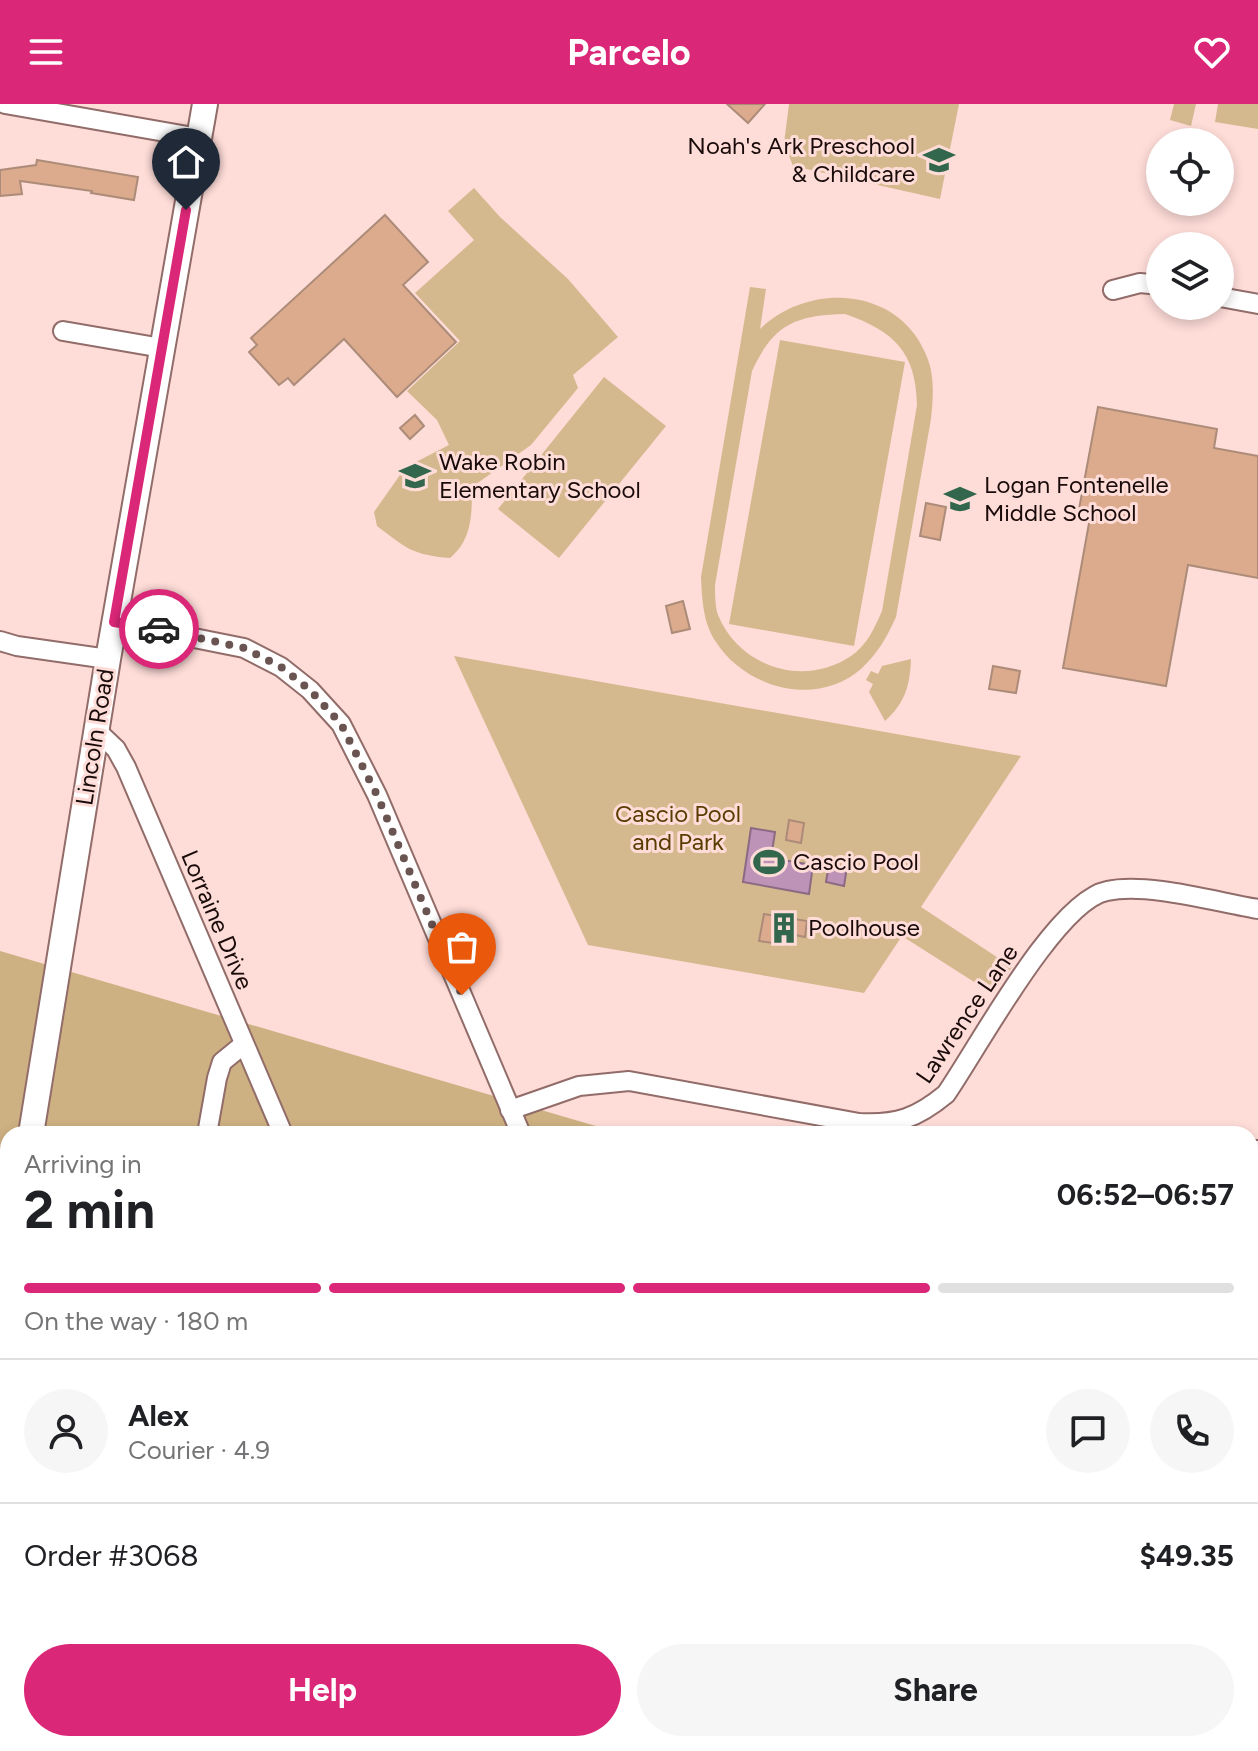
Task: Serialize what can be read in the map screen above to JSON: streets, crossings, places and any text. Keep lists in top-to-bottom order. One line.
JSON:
{"streets":{"main road":["Lincoln Road"],"street":["Lorraine Drive","Lawrence Lane"]},"crossings":[["Lincoln Road","Lorraine Drive"]],"parks":["Cascio Pool and Park"],"places":{"school or university":["Noah's Ark Preschool & Childcare","Wake Robin Elementary School","Logan Fontenelle Middle School"],"sports":["Cascio Pool"],"building":["Poolhouse"]},"page":{"header":"Parcelo","heading":["2 min","Arriving in","06:52–06:57"],"panel":["Alex","Courier · 4.9","Order #3068","$49.35"],"bar":"On the way · 180 m","buttons":["Help","Share"]}}
